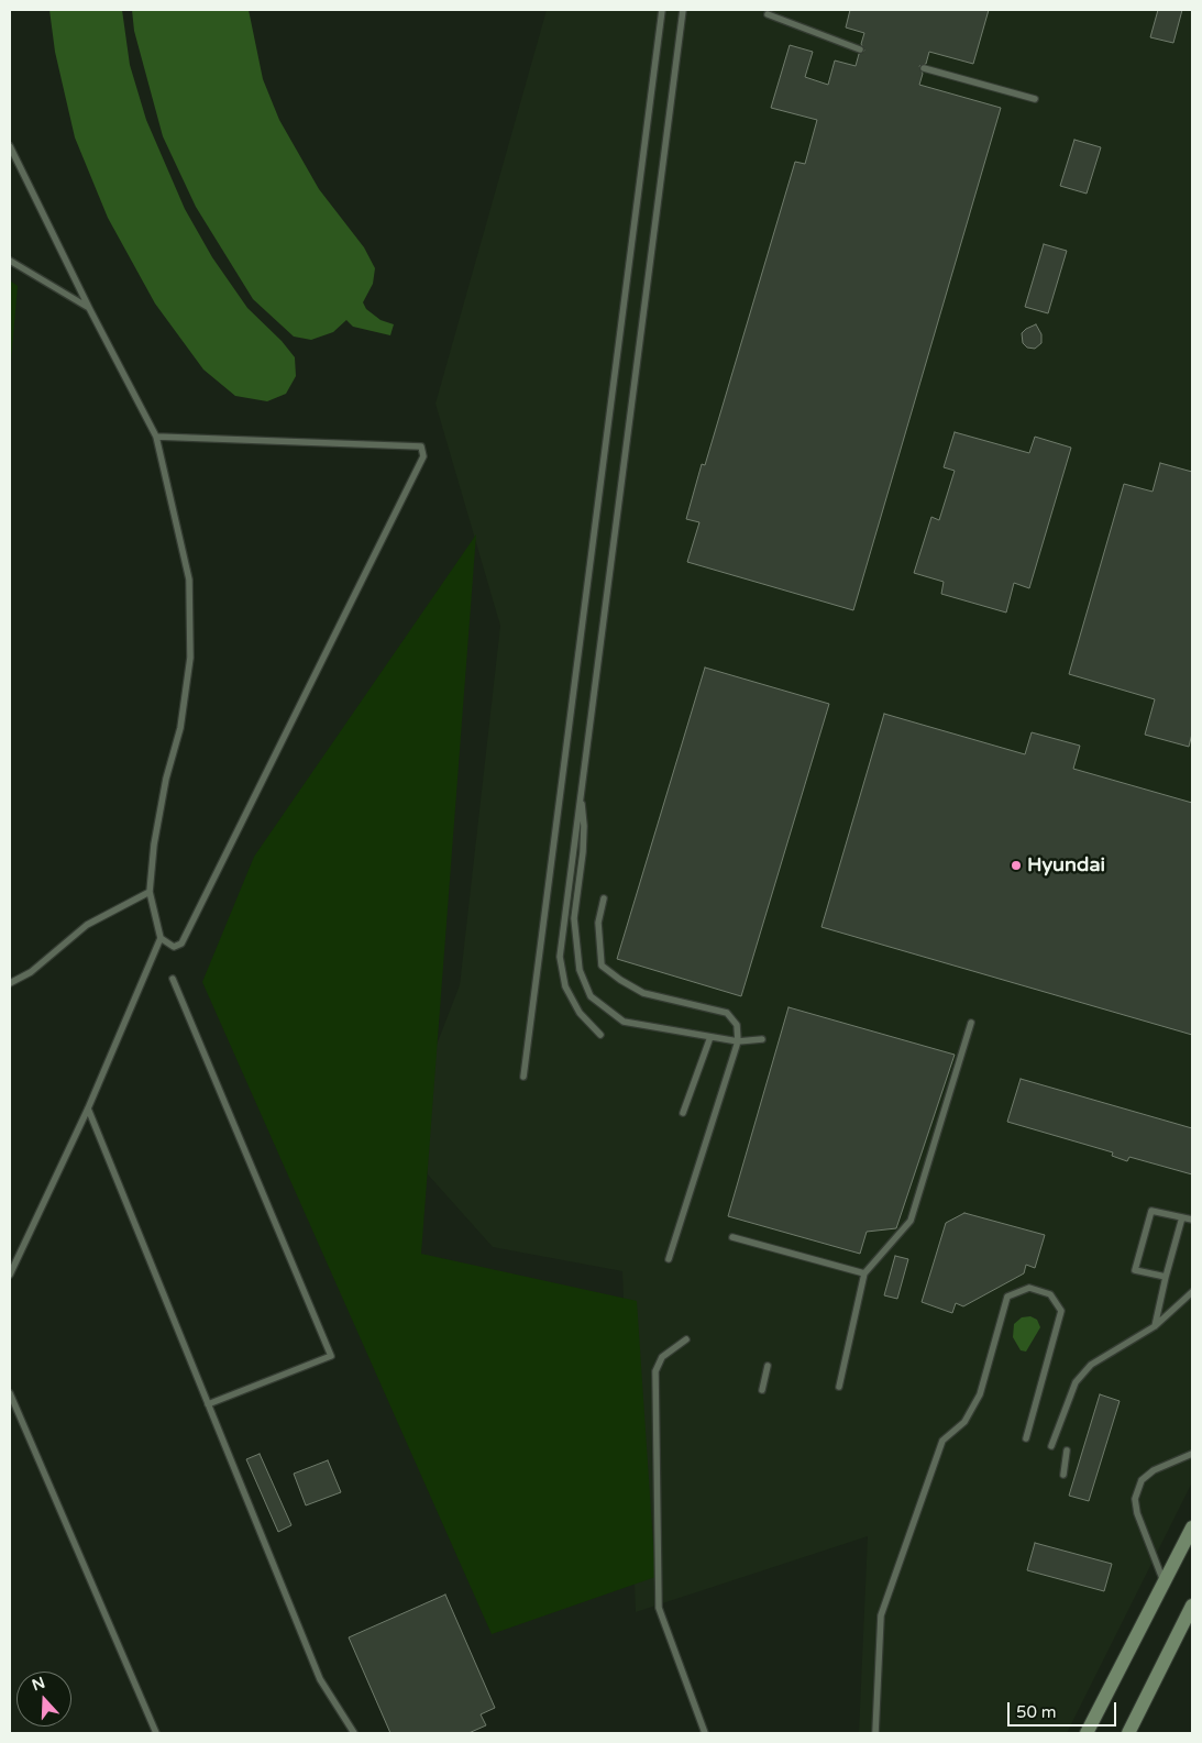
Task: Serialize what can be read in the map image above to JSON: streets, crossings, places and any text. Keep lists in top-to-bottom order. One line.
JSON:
{"places":["Hyundai"],"scale_bar":"50 m","north":"top"}
